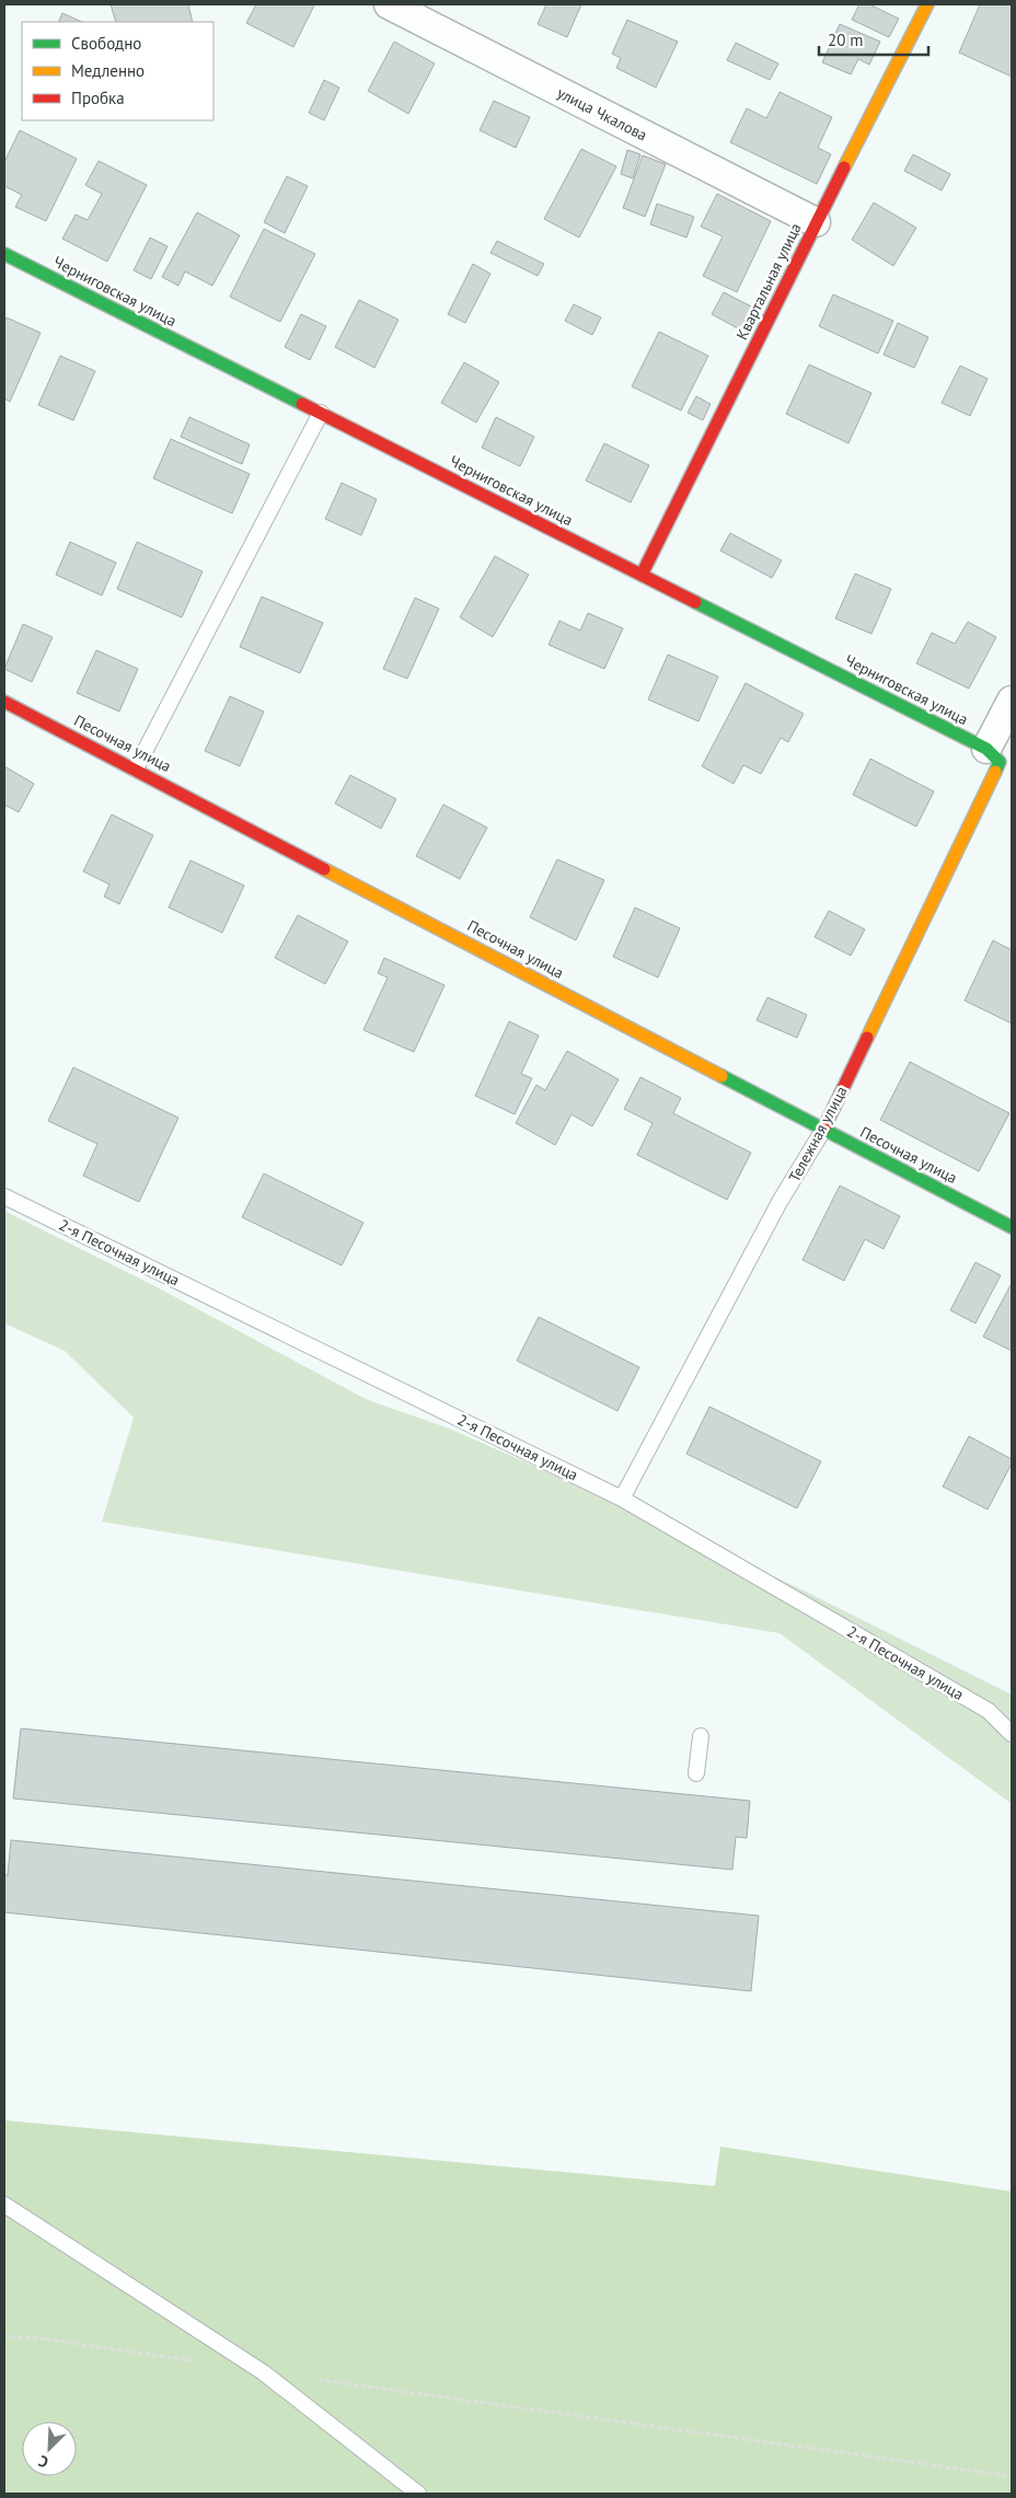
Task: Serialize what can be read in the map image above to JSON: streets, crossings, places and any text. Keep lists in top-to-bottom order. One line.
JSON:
{"streets":{"street":["улица Чкалова","Квартальная улица","Черниговская улица","Песочная улица","Тележная улица"],"lane":["2-я Песочная улица"]},"crossings":[["улица Чкалова","Квартальная улица"],["Квартальная улица","Черниговская улица"],["Черниговская улица","Тележная улица"],["Песочная улица","Тележная улица"],["Тележная улица","2-я Песочная улица"]],"legend":["Свободно","Медленно","Пробка"],"scale_bar":"20 m","north":"bottom left"}
